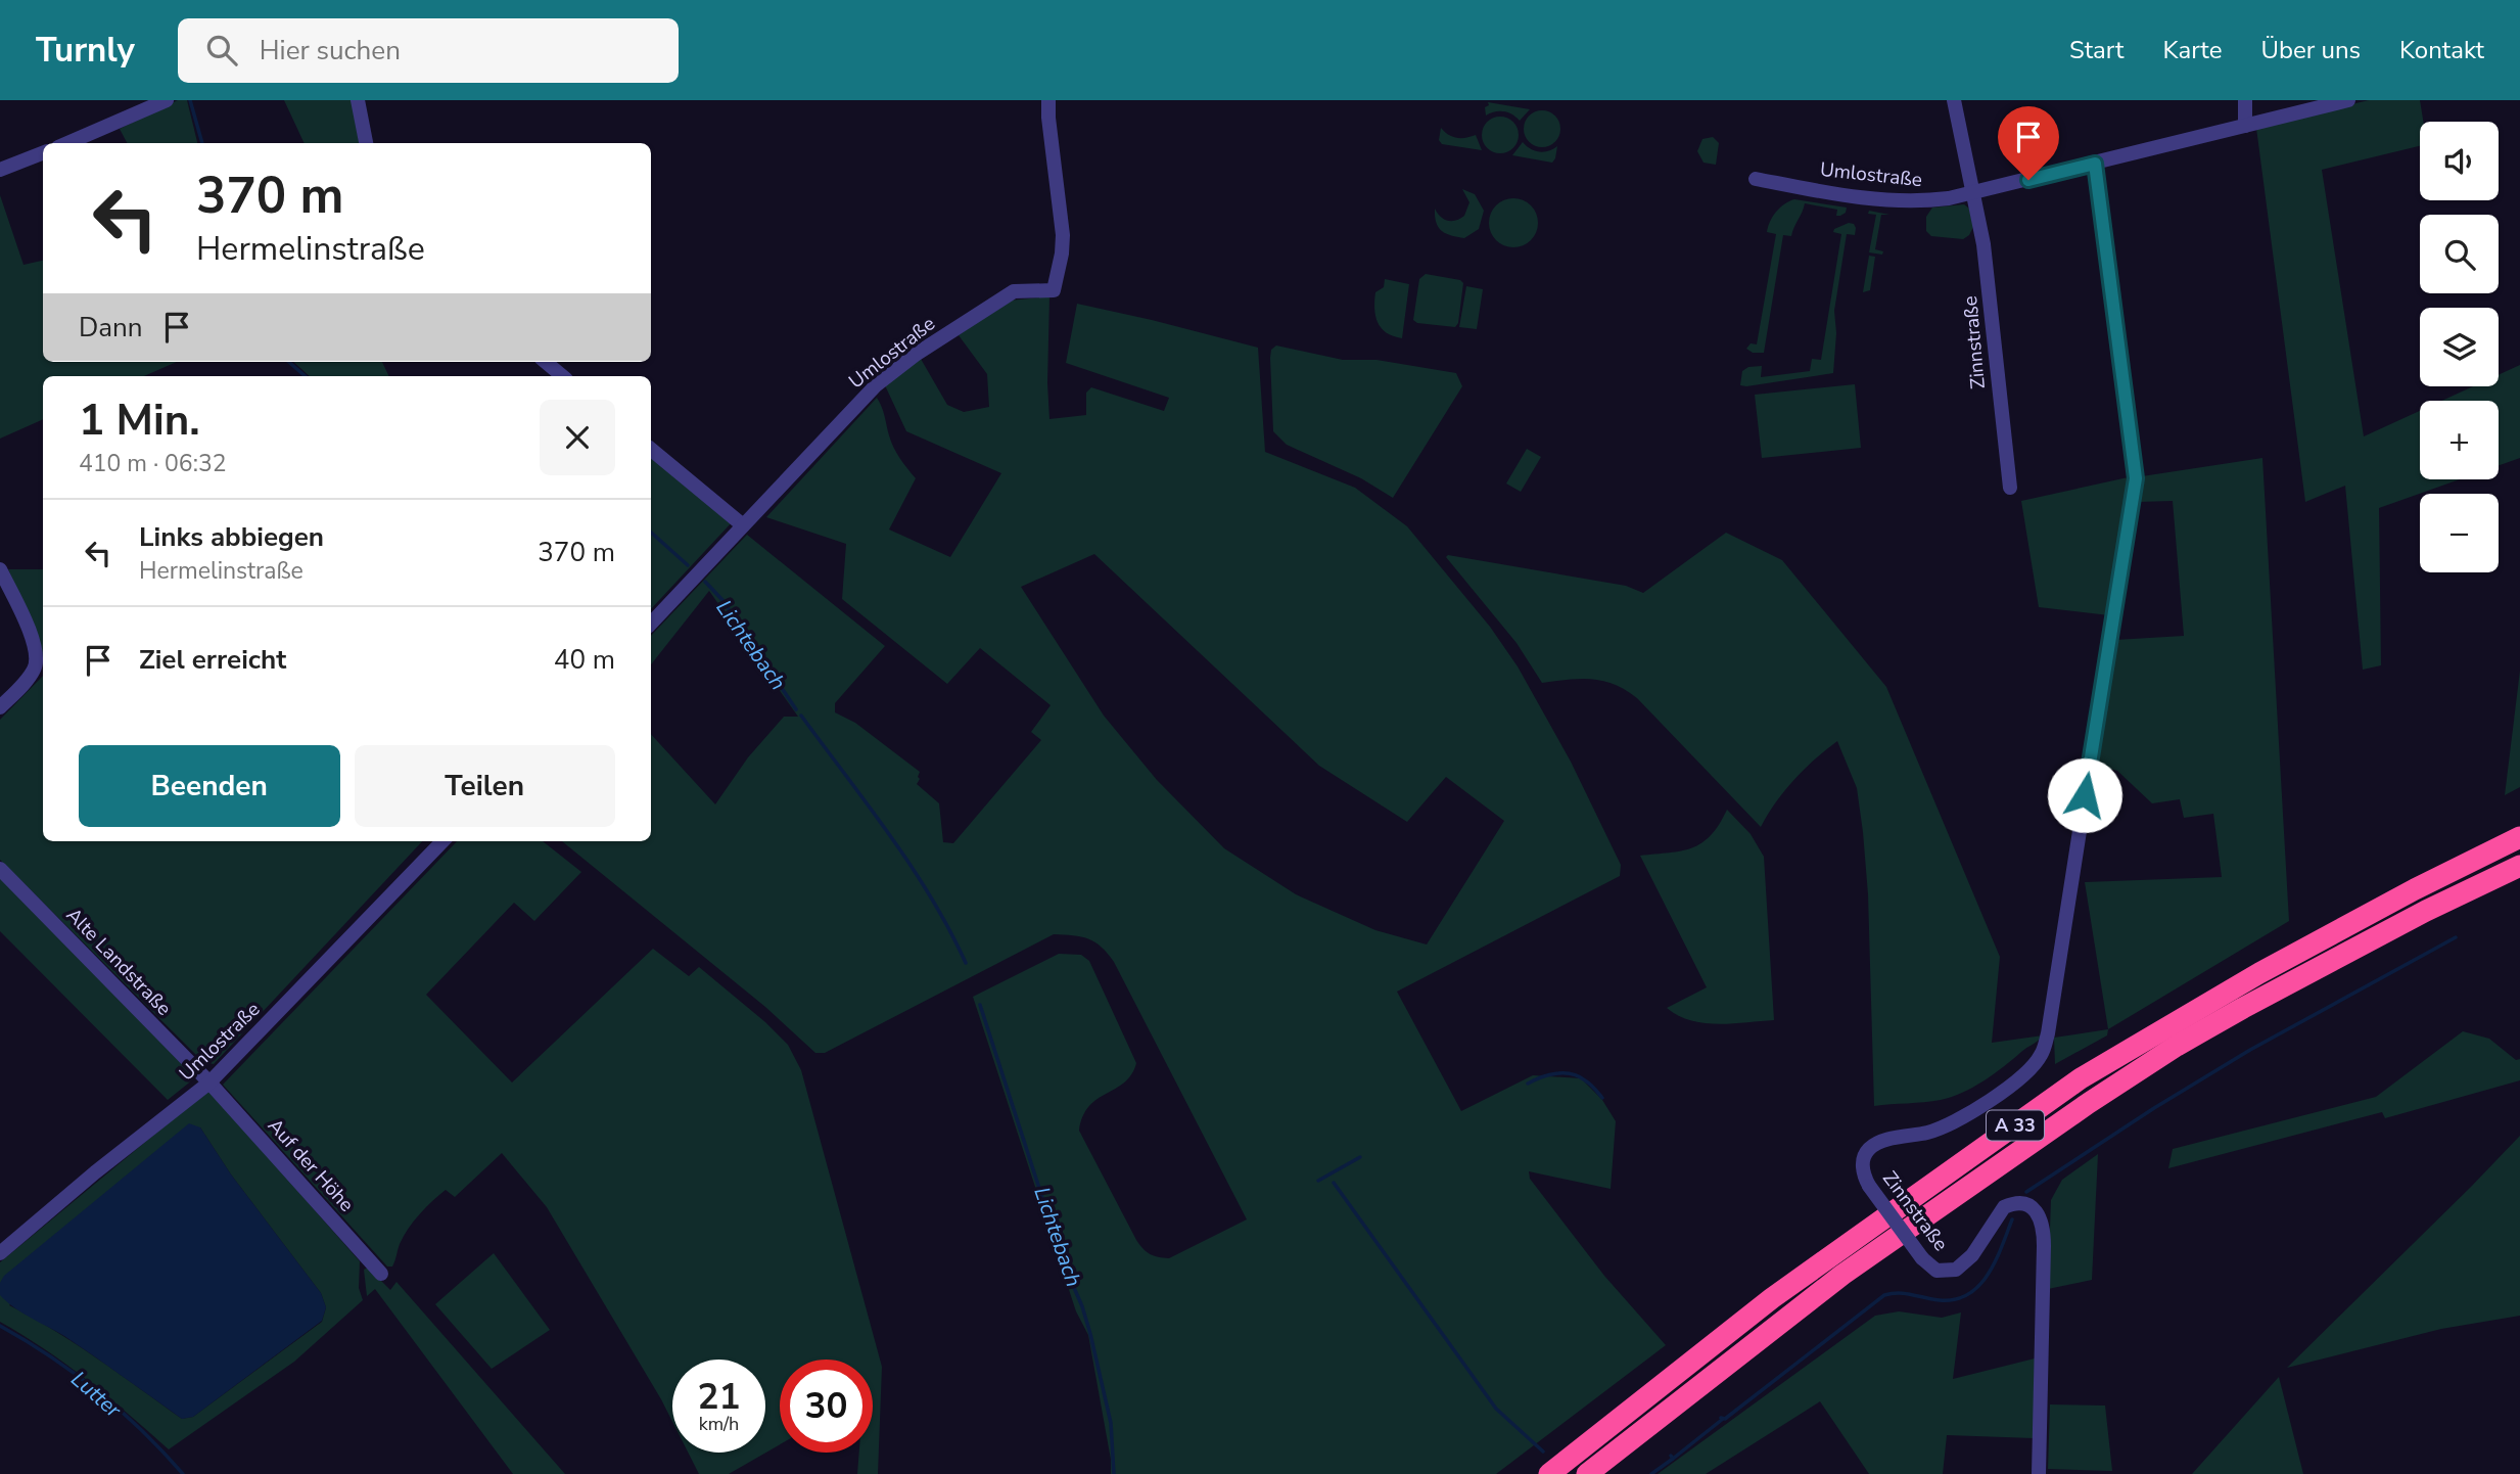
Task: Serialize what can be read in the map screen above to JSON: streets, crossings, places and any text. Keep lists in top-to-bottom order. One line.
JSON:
{"streets":{"highway":["A 33"],"street":["Umlostraße","Zinnstraße","Alte Landstraße","Auf der Höhe"]},"crossings":[["Umlostraße","Zinnstraße"],["Umlostraße","Alte Landstraße"],["Umlostraße","Auf der Höhe"],["Alte Landstraße","Auf der Höhe"]],"water":["Lichtebach","Lutter"],"page":{"header":"Turnly","search":"Hier suchen","nav":["Start","Karte","Über uns","Kontakt"],"map_buttons":["+","−"],"turn":["370 m","Hermelinstraße"],"then":"Dann","heading":["1 Min.","410 m · 06:32"],"list":[{"name":"Links abbiegen","note":"Hermelinstraße","value":"370 m"},{"name":"Ziel erreicht","value":"40 m"}],"buttons":["Beenden","Teilen"],"speed":"21 km/h","limit":"30"}}
